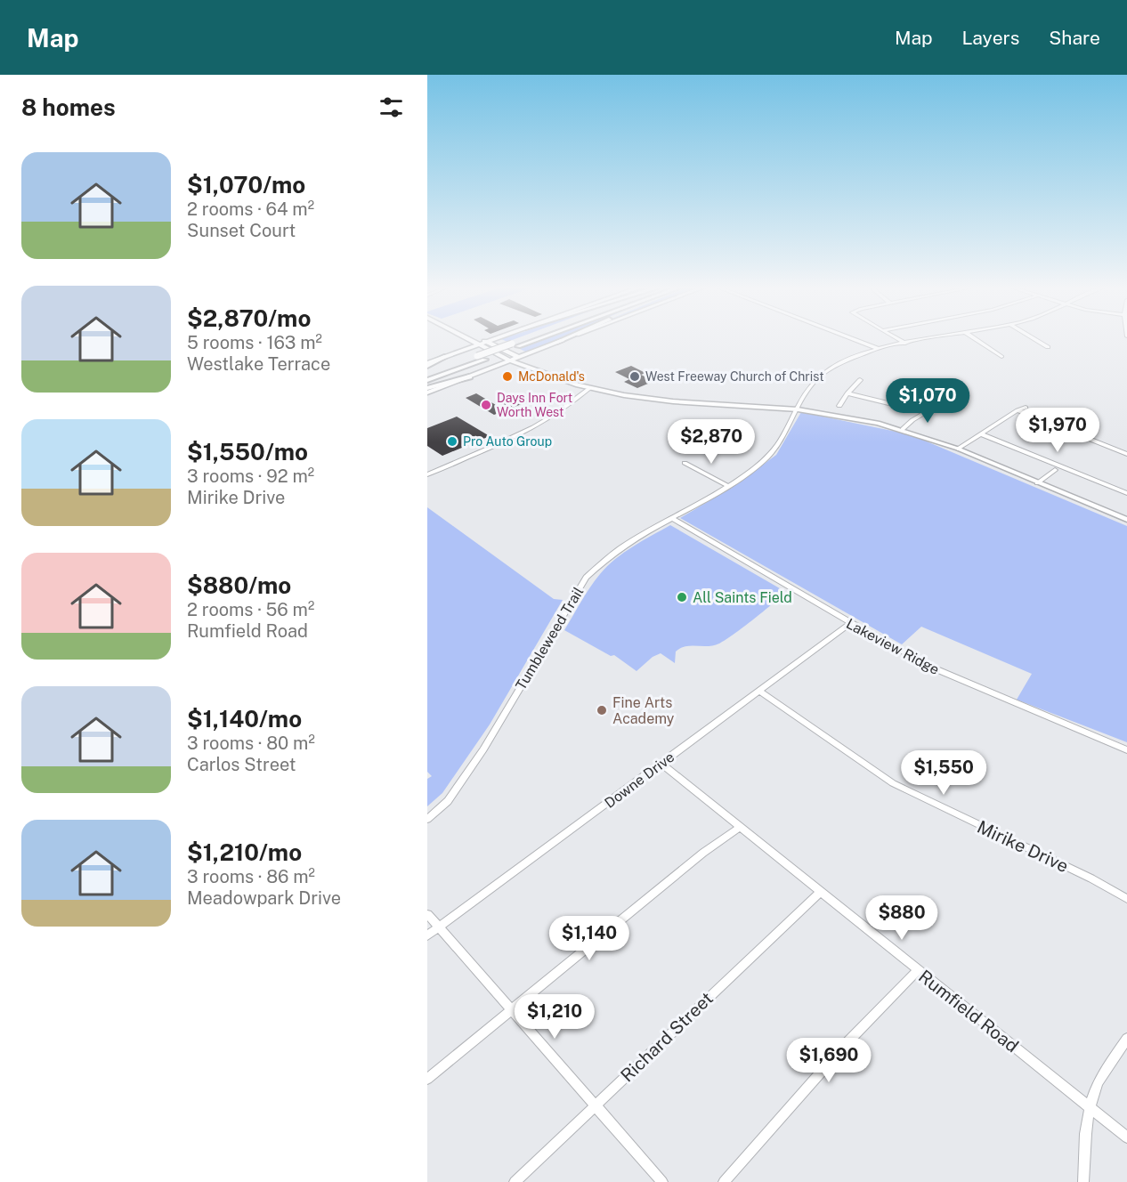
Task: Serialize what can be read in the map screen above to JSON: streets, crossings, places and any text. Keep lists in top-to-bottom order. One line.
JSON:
{"streets":{"street":["Tumbleweed Trail","Lakeview Ridge","Downe Drive","Mirike Drive","Rumfield Road","Richard Street"]},"crossings":[["Tumbleweed Trail","Lakeview Ridge"],["Lakeview Ridge","Downe Drive"],["Downe Drive","Mirike Drive"],["Downe Drive","Rumfield Road"],["Rumfield Road","Richard Street"]],"places":["McDonald's","West Freeway Church of Christ","Days Inn Fort Worth West","Pro Auto Group","All Saints Field","Fine Arts Academy"],"page":{"header":"Map","nav":["Map","Layers","Share"],"heading":"8 homes","list":[{"name":"$1,070/mo","note":"2 rooms · 64 m² · Sunset Court"},{"name":"$2,870/mo","note":"5 rooms · 163 m² · Westlake Terrace"},{"name":"$1,550/mo","note":"3 rooms · 92 m² · Mirike Drive"},{"name":"$880/mo","note":"2 rooms · 56 m² · Rumfield Road"},{"name":"$1,140/mo","note":"3 rooms · 80 m² · Carlos Street"},{"name":"$1,210/mo","note":"3 rooms · 86 m² · Meadowpark Drive"}],"price":["$1,070","$1,970","$2,870","$1,550","$880","$1,140","$1,210","$1,690"]}}
